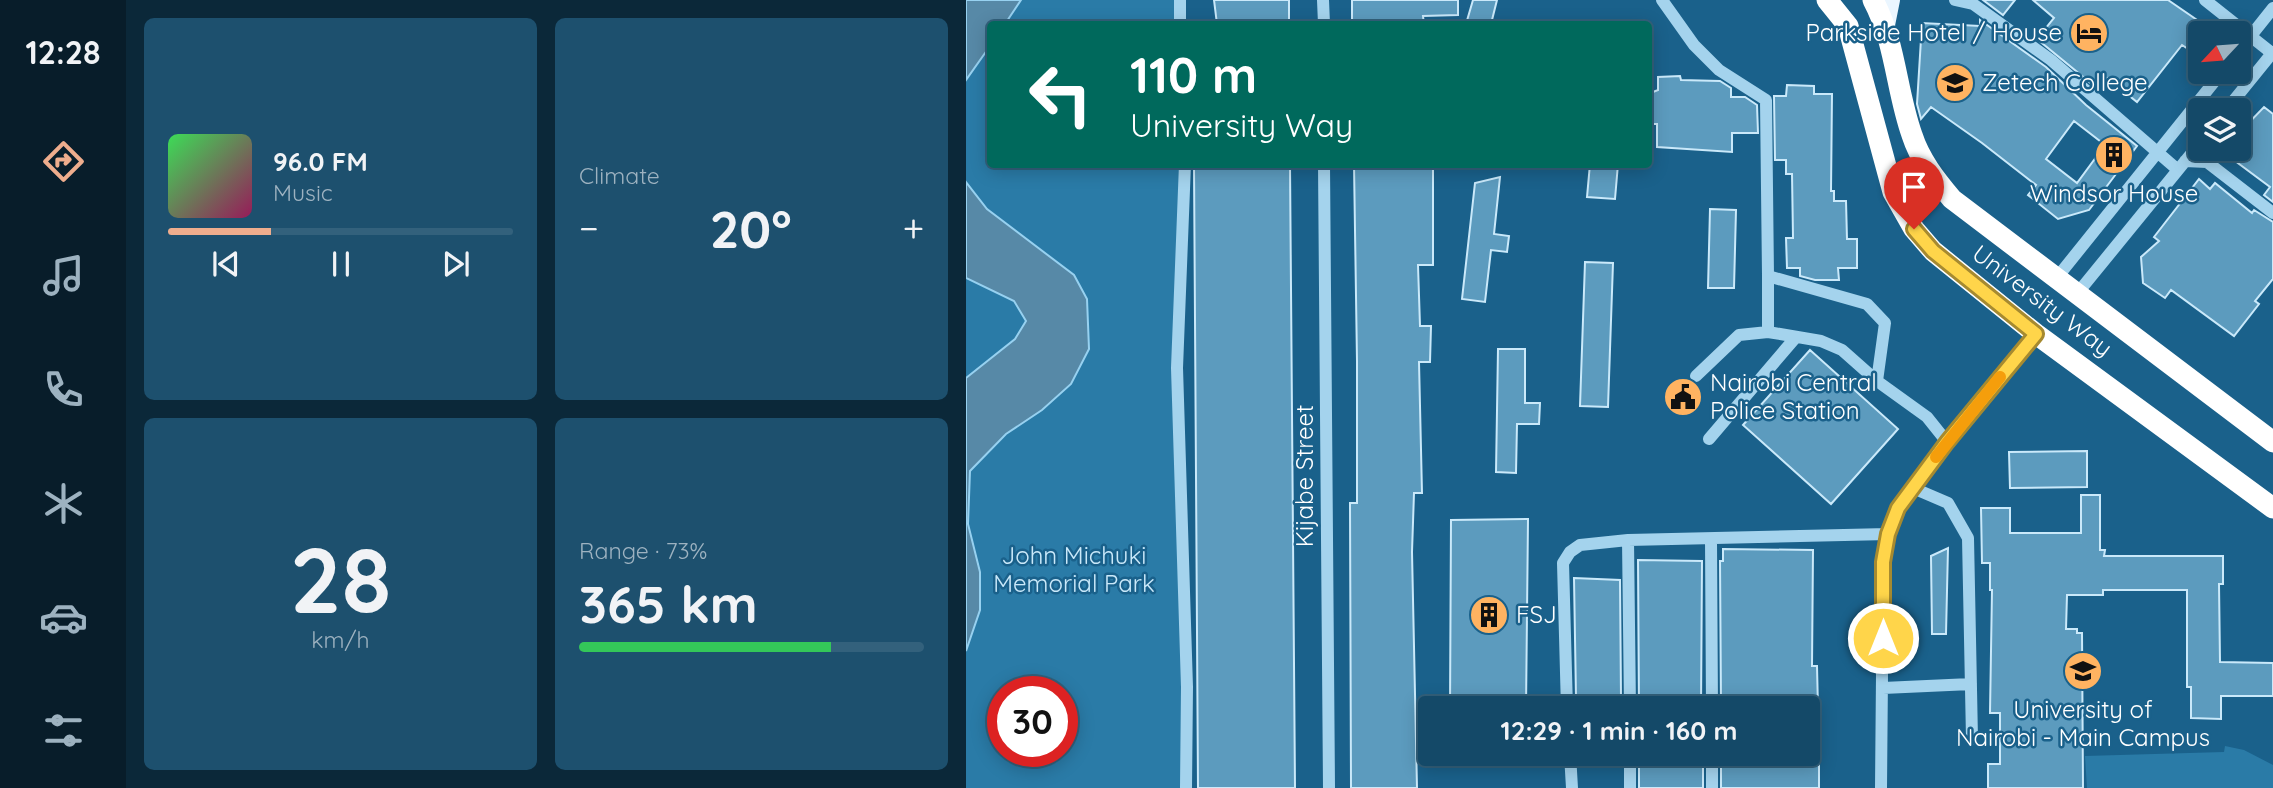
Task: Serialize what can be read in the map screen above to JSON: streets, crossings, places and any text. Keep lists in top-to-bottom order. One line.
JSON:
{"streets":{"highway":["University Way"],"street":["Kijabe Street"]},"parks":["John Michuki Memorial Park"],"places":{"hotel":["Parkside Hotel / House"],"school or university":["Zetech College","University of Nairobi - Main Campus"],"building":["Windsor House","FSJ"],"public building":["Nairobi Central Police Station"]},"north":"bottom left","page":{"tabs":"12:28","tile":["Climate",["28","km/h"],["Range · 73%","365 km"]],"turn":["110 m","University Way"],"song":["96.0 FM","Music"],"heat":["−","20°","+"],"limit":"30","trip":"12:29 · 1 min · 160 m"}}
